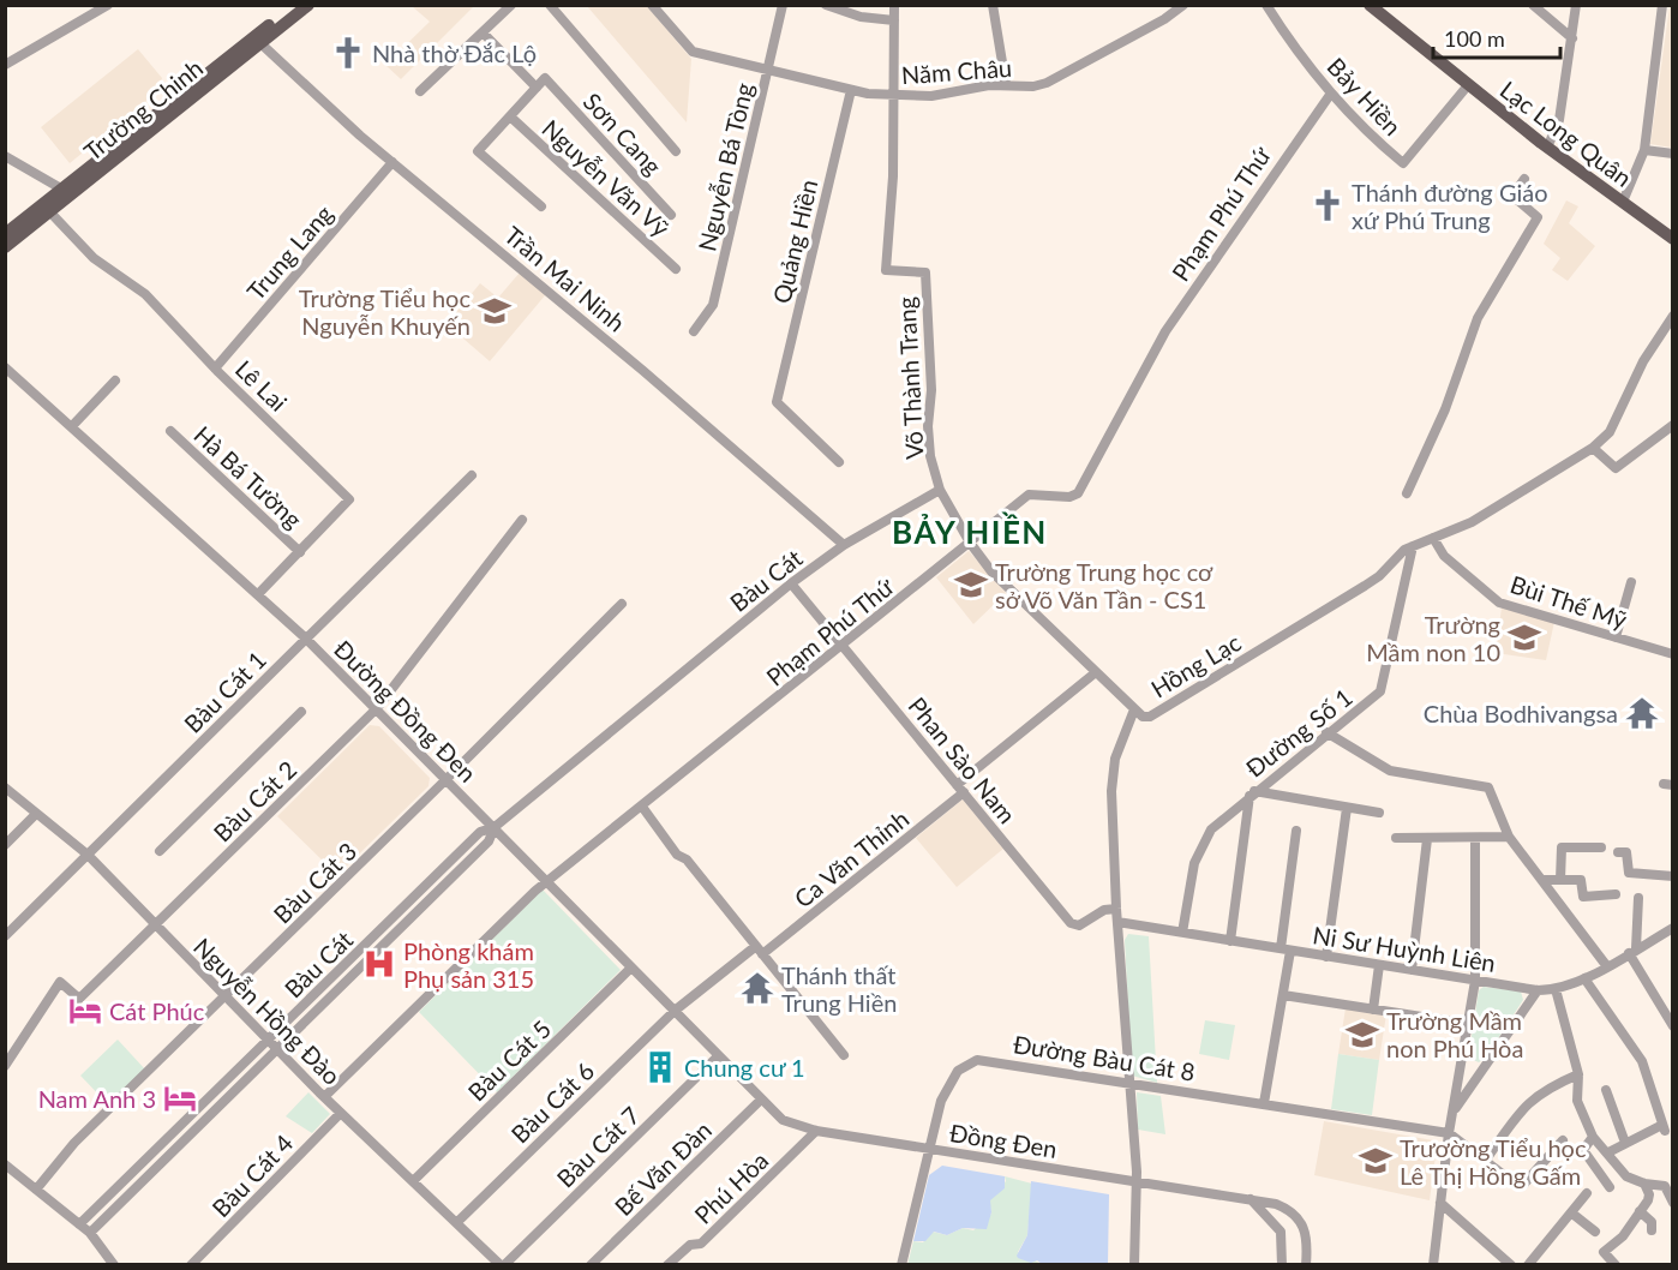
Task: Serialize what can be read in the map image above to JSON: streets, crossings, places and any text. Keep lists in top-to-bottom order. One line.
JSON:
{"streets":{"main road":["Trường Chinh","Lạc Long Quân"],"street":["Năm Châu","Bảy Hiền","Sơn Cang","Nguyễn Bá Tòng","Nguyễn Văn Vỹ","Phạm Phú Thứ","Quảng Hiền","Trung Lang","Trần Mai Ninh","Võ Thành Trang","Lê Lai","Hà Bá Tường","Bàu Cát","Bùi Thế Mỹ","Hồng Lạc","Bàu Cát 1","Đường Đồng Đen","Đường Số 1","Phan Sào Nam","Bàu Cát 2","Ca Văn Thỉnh","Bàu Cát 3","Ni Sư Huỳnh Liên","Nguyễn Hồng Đào","Đường Bàu Cát 8","Bàu Cát 5","Bàu Cát 6","Đồng Đen","Bàu Cát 7","Bế Văn Đàn","Bàu Cát 4","Phú Hòa"]},"crossings":[["Năm Châu","Nguyễn Bá Tòng"],["Năm Châu","Quảng Hiền"],["Năm Châu","Võ Thành Trang"],["Bảy Hiền","Lạc Long Quân"],["Bảy Hiền","Phạm Phú Thứ"],["Trường Chinh","Trần Mai Ninh"],["Trường Chinh","Lê Lai"],["Phạm Phú Thứ","Võ Thành Trang"],["Phạm Phú Thứ","Đường Đồng Đen"],["Phạm Phú Thứ","Phan Sào Nam"],["Trung Lang","Trần Mai Ninh"],["Trung Lang","Lê Lai"],["Trần Mai Ninh","Bàu Cát"],["Võ Thành Trang","Bàu Cát"],["Võ Thành Trang","Hồng Lạc"],["Võ Thành Trang","Ca Văn Thỉnh"],["Lê Lai","Hà Bá Tường"],["Lê Lai","Đường Đồng Đen"],["Bàu Cát","Đường Đồng Đen"],["Bàu Cát","Phan Sào Nam"],["Bàu Cát","Nguyễn Hồng Đào"],["Bùi Thế Mỹ","Hồng Lạc"],["Hồng Lạc","Đường Số 1"],["Hồng Lạc","Phan Sào Nam"],["Hồng Lạc","Ni Sư Huỳnh Liên"],["Hồng Lạc","Đường Bàu Cát 8"],["Hồng Lạc","Đồng Đen"],["Bàu Cát 1","Đường Đồng Đen"],["Bàu Cát 1","Nguyễn Hồng Đào"],["Đường Đồng Đen","Bàu Cát 2"],["Đường Đồng Đen","Ca Văn Thỉnh"],["Đường Đồng Đen","Bàu Cát 3"],["Đường Đồng Đen","Bàu Cát 5"],["Đường Đồng Đen","Bàu Cát 6"],["Đường Đồng Đen","Đồng Đen"],["Đường Đồng Đen","Bàu Cát 7"],["Đường Đồng Đen","Bế Văn Đàn"],["Đường Số 1","Ni Sư Huỳnh Liên"],["Phan Sào Nam","Ca Văn Thỉnh"],["Bàu Cát 2","Nguyễn Hồng Đào"],["Ca Văn Thỉnh","Bàu Cát 6"],["Bàu Cát 3","Nguyễn Hồng Đào"],["Nguyễn Hồng Đào","Bàu Cát 5"],["Nguyễn Hồng Đào","Bàu Cát 6"],["Nguyễn Hồng Đào","Bàu Cát 7"],["Nguyễn Hồng Đào","Bàu Cát 4"],["Đường Bàu Cát 8","Đồng Đen"],["Đồng Đen","Bế Văn Đàn"],["Đồng Đen","Phú Hòa"]],"districts":["BẢY HIỀN"],"places":{"church":["Nhà thờ Đắc Lộ","Thánh đường Giáo xứ Phú Trung"],"school or university":["Trường Tiểu học Nguyễn Khuyến","Trường Trung học cơ sở Võ Văn Tần - CS1","Trường Mầm non 10","Trường Mầm non Phú Hòa","Trươờng Tiểu học Lê Thị Hồng Gấm"],"temple":["Chùa Bodhivangsa","Thánh thất Trung Hiền"],"hospital":["Phòng khám Phụ sản 315"],"hotel":["Cát Phúc","Nam Anh 3"],"building":["Chung cư 1"]},"scale_bar":"100 m"}
